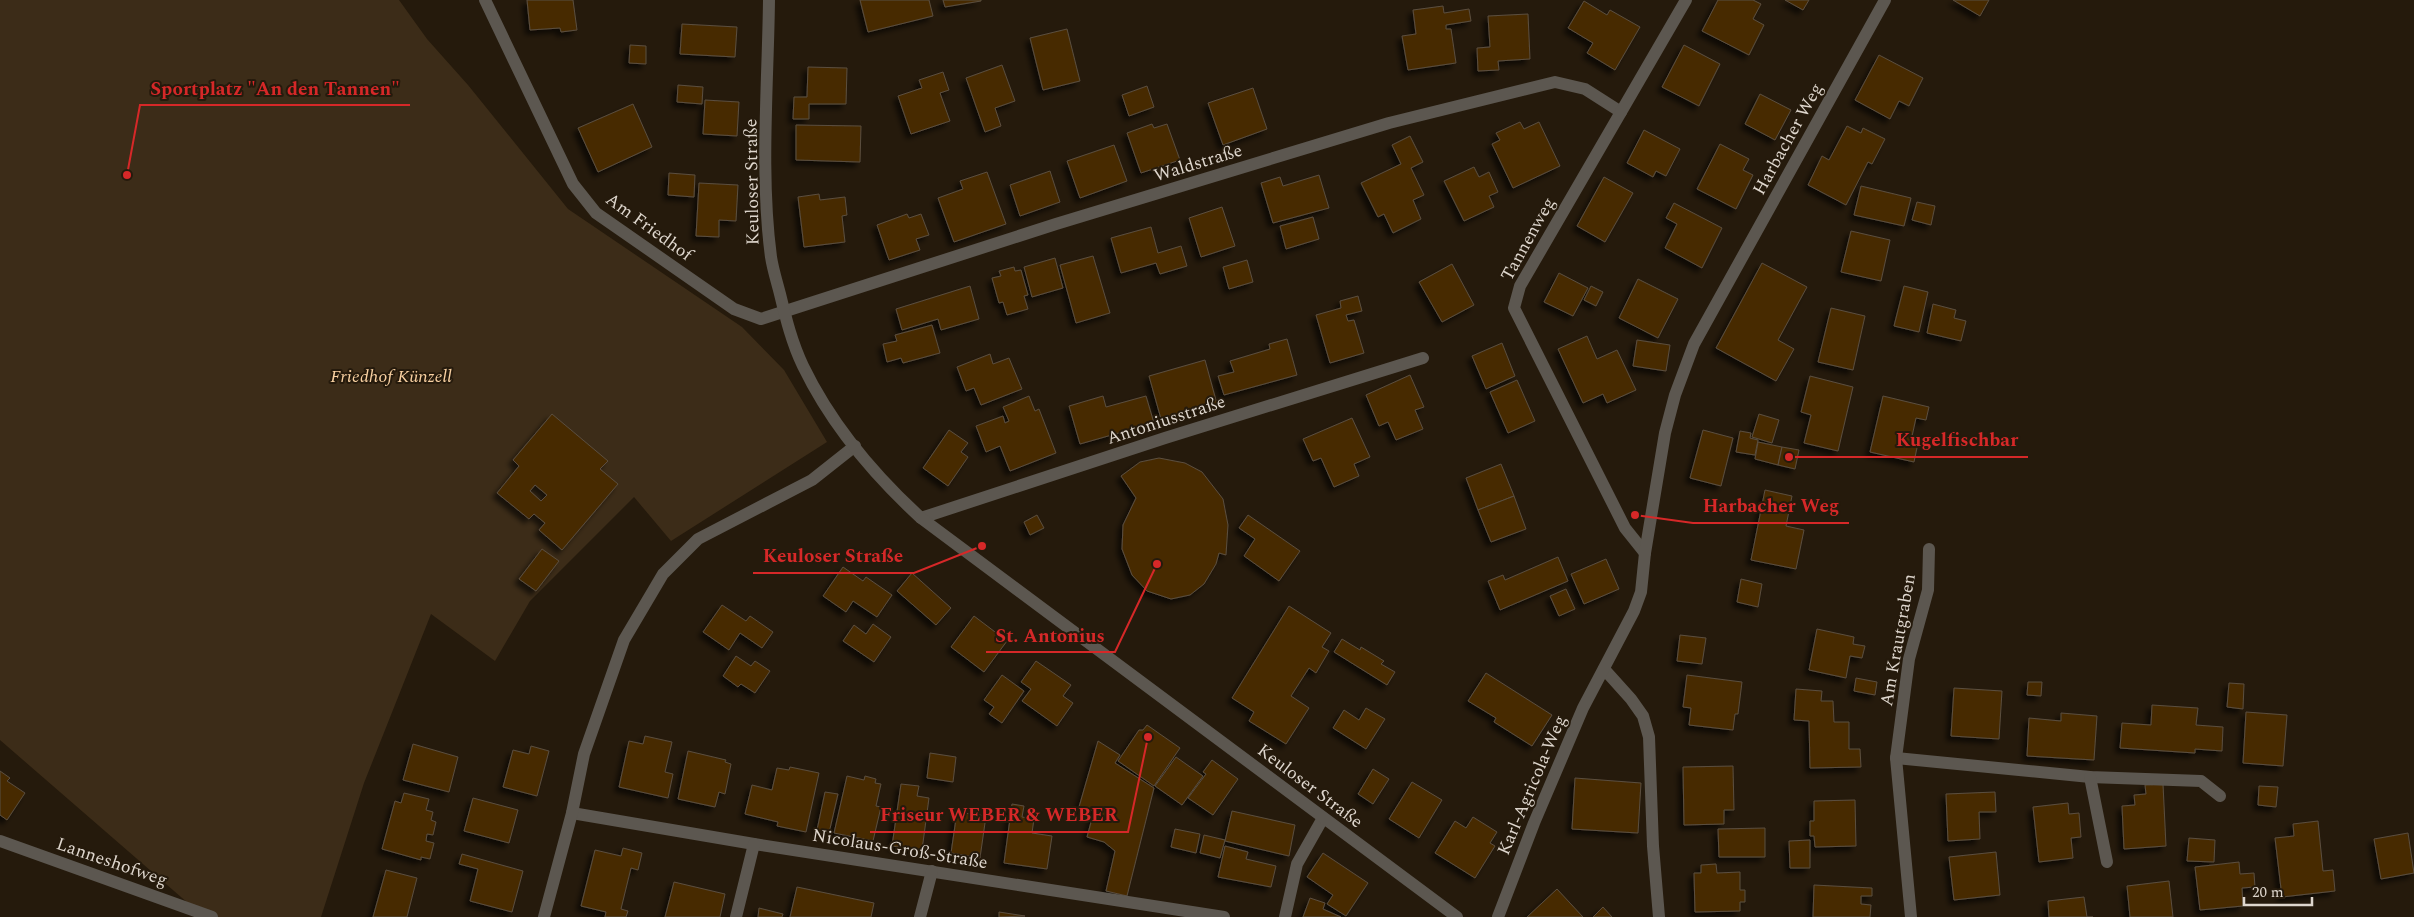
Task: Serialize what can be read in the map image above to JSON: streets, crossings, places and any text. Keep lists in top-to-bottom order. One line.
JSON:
{"streets":{"street":["Harbacher Weg","Waldstraße","Keuloser Straße","Am Friedhof","Tannenweg","Antoniusstraße","Am Krautgraben","Karl-Agricola-Weg","Nicolaus-Groß-Straße","Lanneshofweg"]},"crossings":[["Harbacher Weg","Tannenweg"],["Harbacher Weg","Karl-Agricola-Weg"],["Waldstraße","Keuloser Straße"],["Waldstraße","Am Friedhof"],["Waldstraße","Tannenweg"],["Keuloser Straße","Am Friedhof"],["Keuloser Straße","Antoniusstraße"]],"parks":["Friedhof Künzell"],"places":["Sportplatz \"An den Tannen\"","Kugelfischbar","Harbacher Weg","Keuloser Straße","St. Antonius","Friseur WEBER & WEBER"],"scale_bar":"20 m"}
